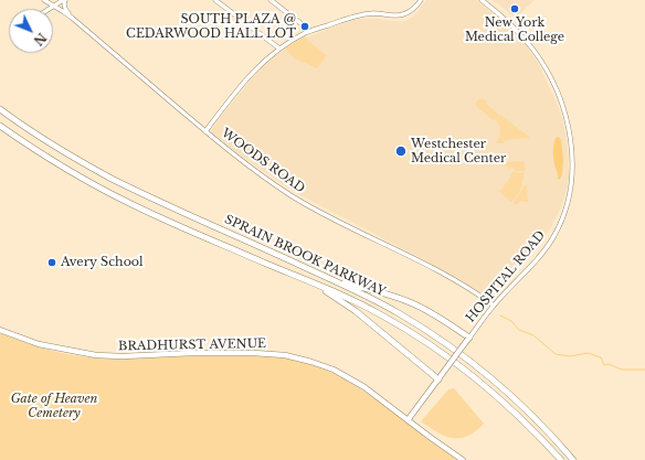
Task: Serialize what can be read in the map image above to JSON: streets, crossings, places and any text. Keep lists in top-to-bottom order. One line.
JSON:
{"streets":{"highway":["SPRAIN BROOK PARKWAY"],"main road":["HOSPITAL ROAD","BRADHURST AVENUE"],"street":["WOODS ROAD"]},"crossings":[["WOODS ROAD","HOSPITAL ROAD"],["HOSPITAL ROAD","BRADHURST AVENUE"]],"parks":["Gate of Heaven Cemetery"],"places":["New York Medical College","SOUTH PLAZA @ CEDARWOOD HALL LOT","Westchester Medical Center","Avery School"],"north":"bottom right"}
